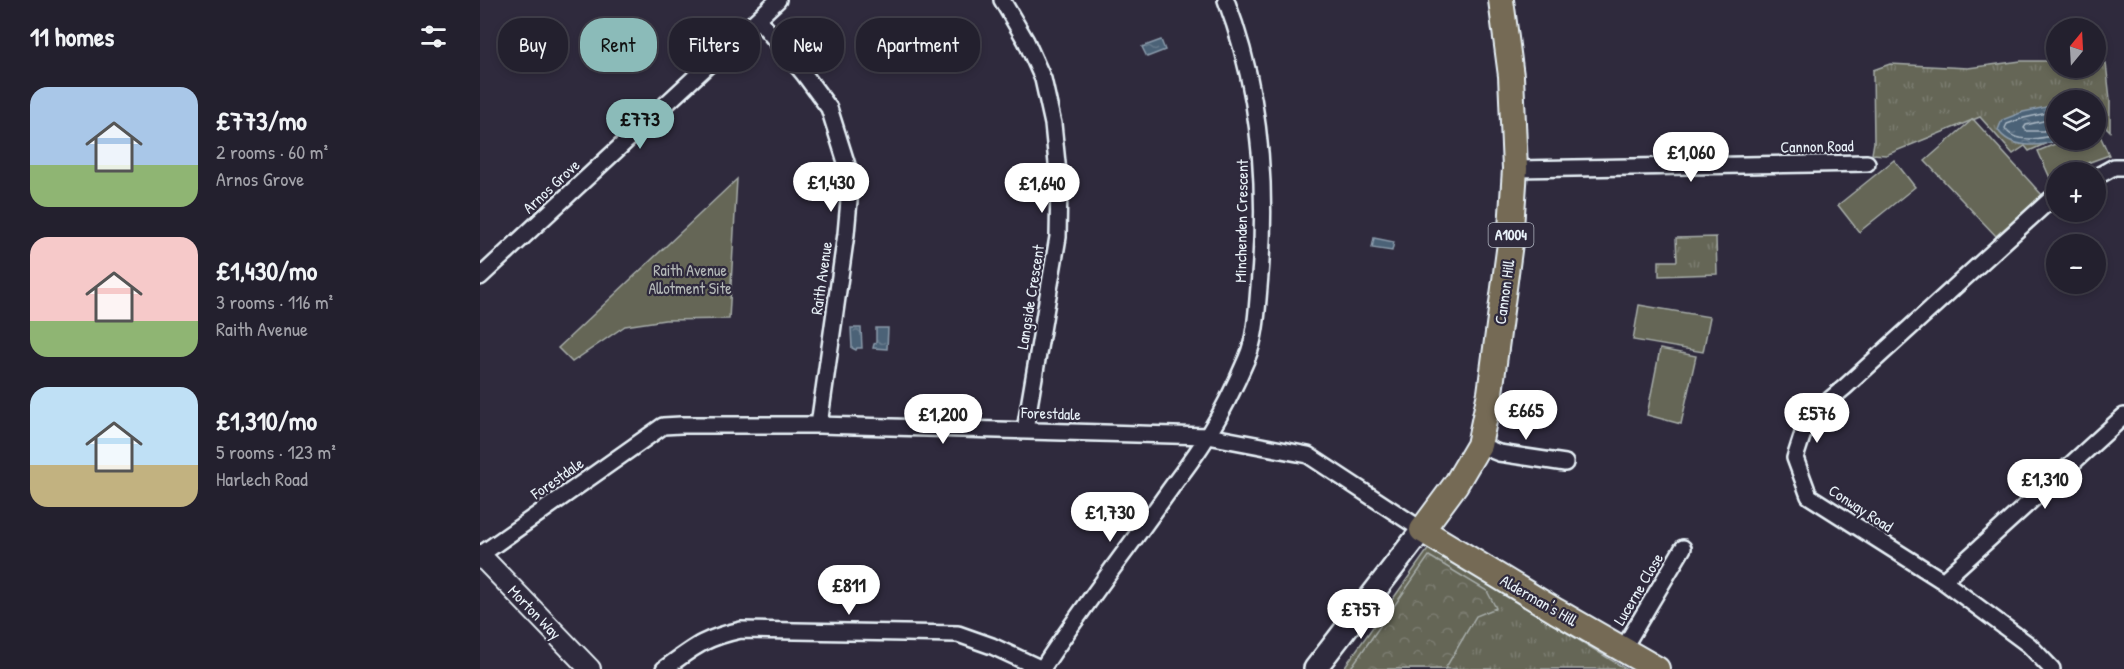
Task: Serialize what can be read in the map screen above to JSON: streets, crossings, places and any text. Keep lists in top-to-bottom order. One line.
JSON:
{"streets":{"main road":["A1004","Cannon Hill","Alderman's Hill"],"street":["Cannon Road","Arnos Grove","Minchenden Crescent","Raith Avenue","Langside Crescent","Forestdale","Conway Road","Lucerne Close","Morton Way"]},"crossings":[["Cannon Road","Cannon Hill"],["Minchenden Crescent","Forestdale"],["Raith Avenue","Forestdale"],["Cannon Hill","Forestdale"],["Cannon Hill","Alderman's Hill"],["Langside Crescent","Forestdale"],["Forestdale","Alderman's Hill"],["Forestdale","Morton Way"],["Lucerne Close","Alderman's Hill"]],"parks":["Raith Avenue Allotment Site"],"north":"top","page":{"heading":"11 homes","map_buttons":["+","−"],"chip":["Buy","Rent","Filters","New","Apartment"],"list":[{"name":"£773/mo","note":"2 rooms · 60 m² · Arnos Grove"},{"name":"£1,430/mo","note":"3 rooms · 116 m² · Raith Avenue"},{"name":"£1,310/mo","note":"5 rooms · 123 m² · Harlech Road"}],"price":["£773","£1,060","£1,430","£1,640","£665","£576","£1,200","£1,310","£1,730","£811","£757"]}}
